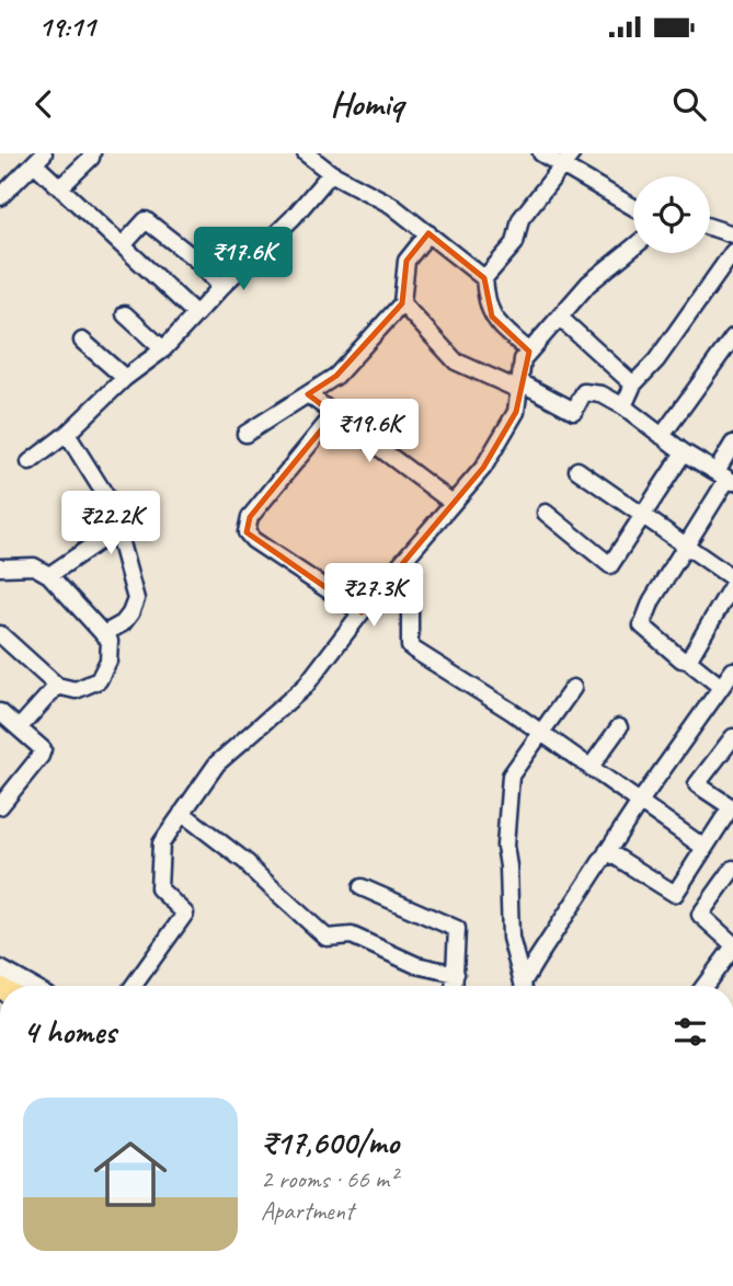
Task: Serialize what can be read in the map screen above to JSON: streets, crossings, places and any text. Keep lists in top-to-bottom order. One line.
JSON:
{"page":{"status":"19:11","header":"Homiq","price":["₹17.6K","₹19.6K","₹22.2K","₹27.3K"],"heading":"4 homes","list":[{"name":"₹17,600/mo","note":"2 rooms · 66 m² · Apartment"}]}}
